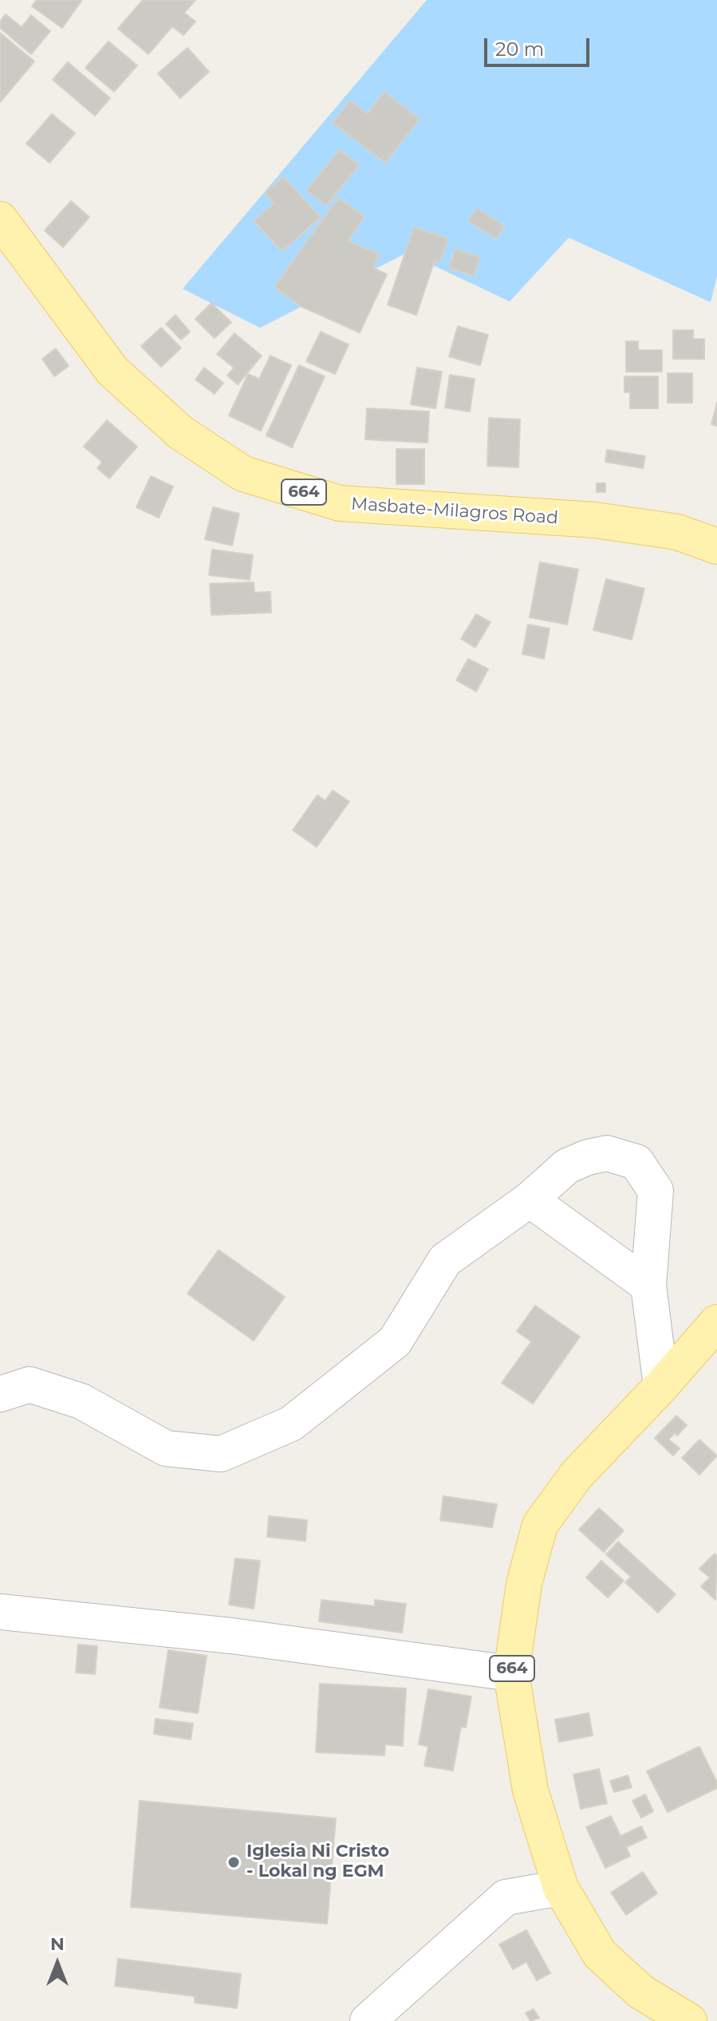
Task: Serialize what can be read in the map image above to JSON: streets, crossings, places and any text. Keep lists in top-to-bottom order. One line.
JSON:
{"streets":{"main road":["664","Masbate-Milagros Road"]},"places":["Iglesia Ni Cristo - Lokal ng EGM"],"scale_bar":"20 m","north":"top"}
